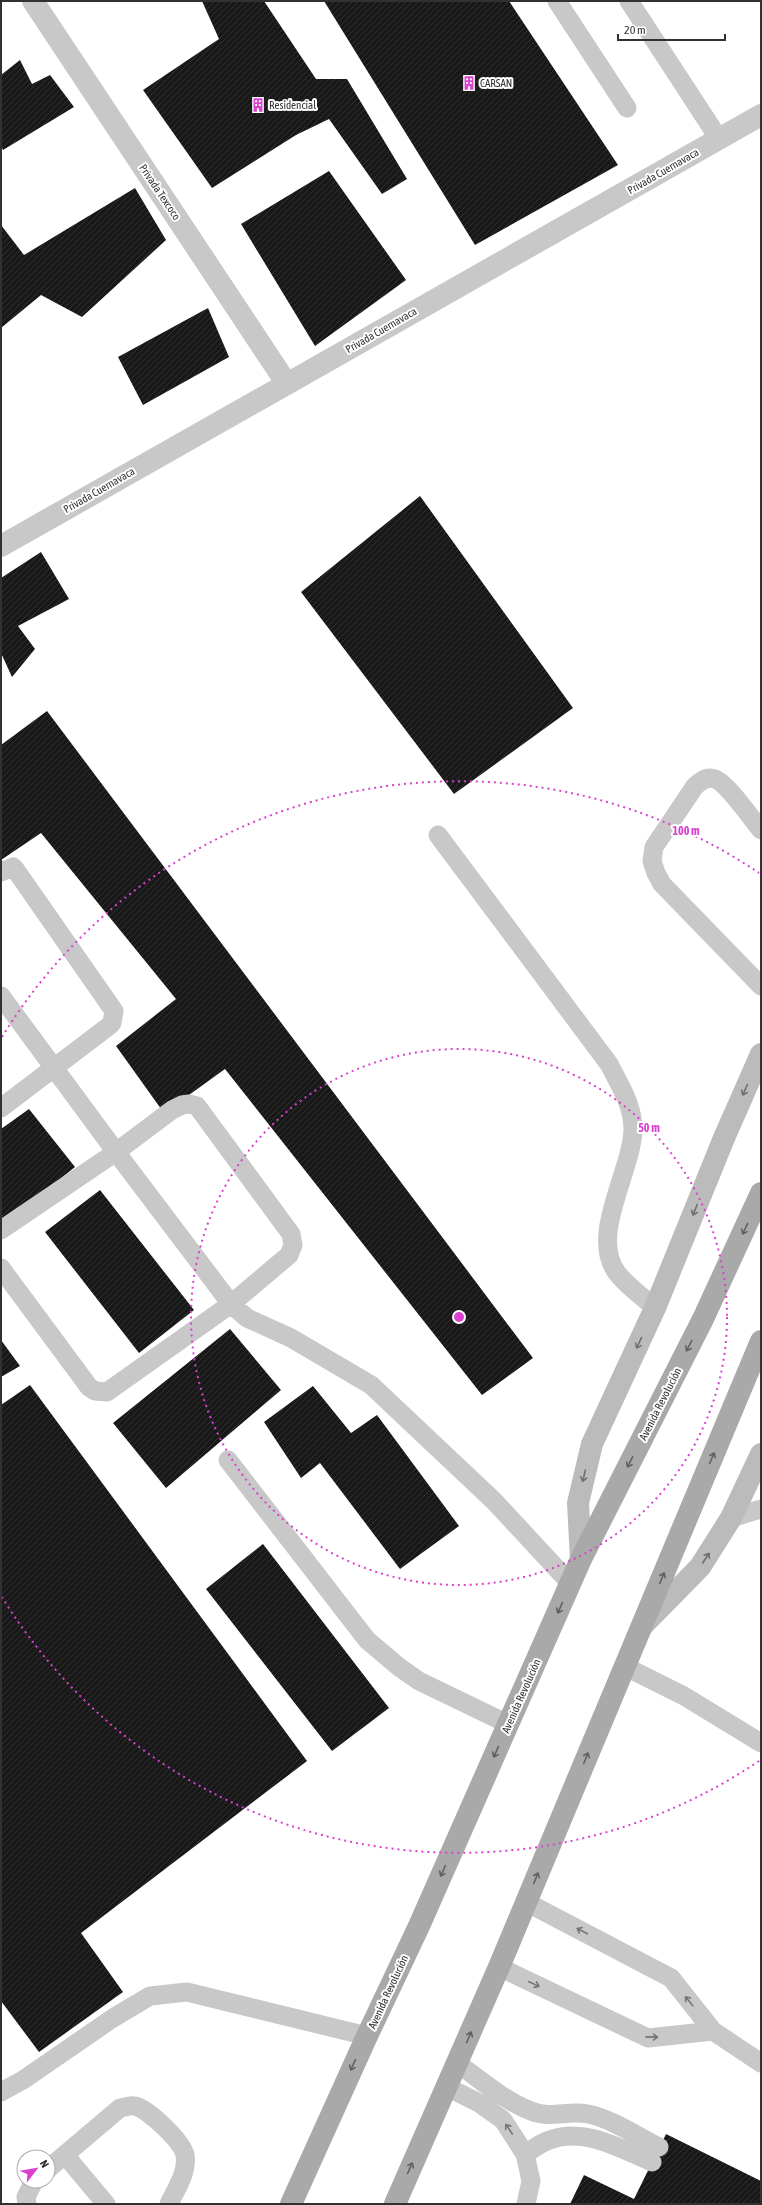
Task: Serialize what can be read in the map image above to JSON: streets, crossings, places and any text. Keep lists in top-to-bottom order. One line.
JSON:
{"streets":{"main road":["Avenida Revolución"],"street":["Privada Cuernavaca","Privada Texcoco"]},"crossings":[["Privada Cuernavaca","Privada Texcoco"]],"places":{"building":["CARSAN","Residencial"]},"scale_bar":"20 m","north":"top right","rings":["100 m","50 m"]}
